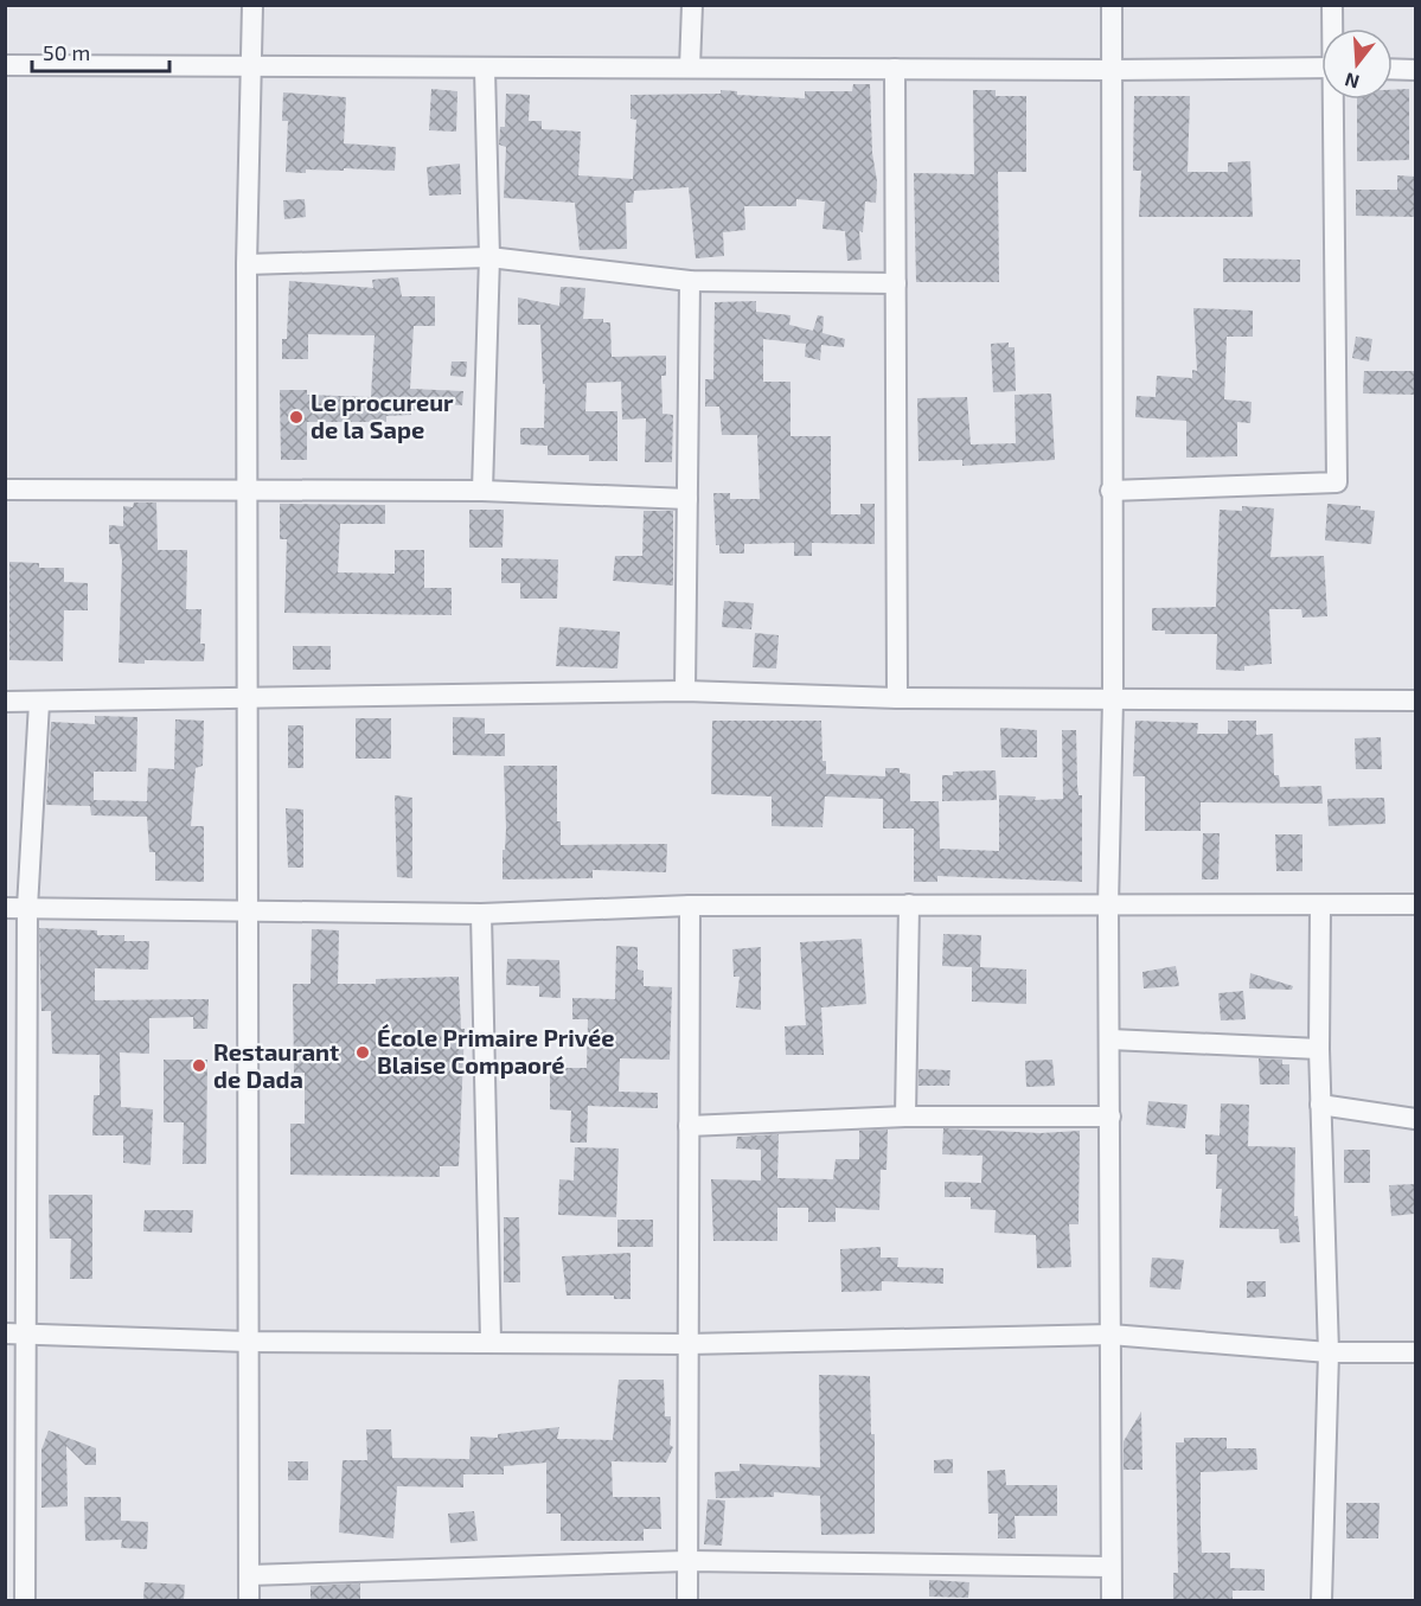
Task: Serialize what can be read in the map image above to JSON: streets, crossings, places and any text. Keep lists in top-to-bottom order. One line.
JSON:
{"places":["Le procureur de la Sape","École Primaire Privée Blaise Compaoré","Restaurant de Dada"],"scale_bar":"50 m","north":"bottom"}
